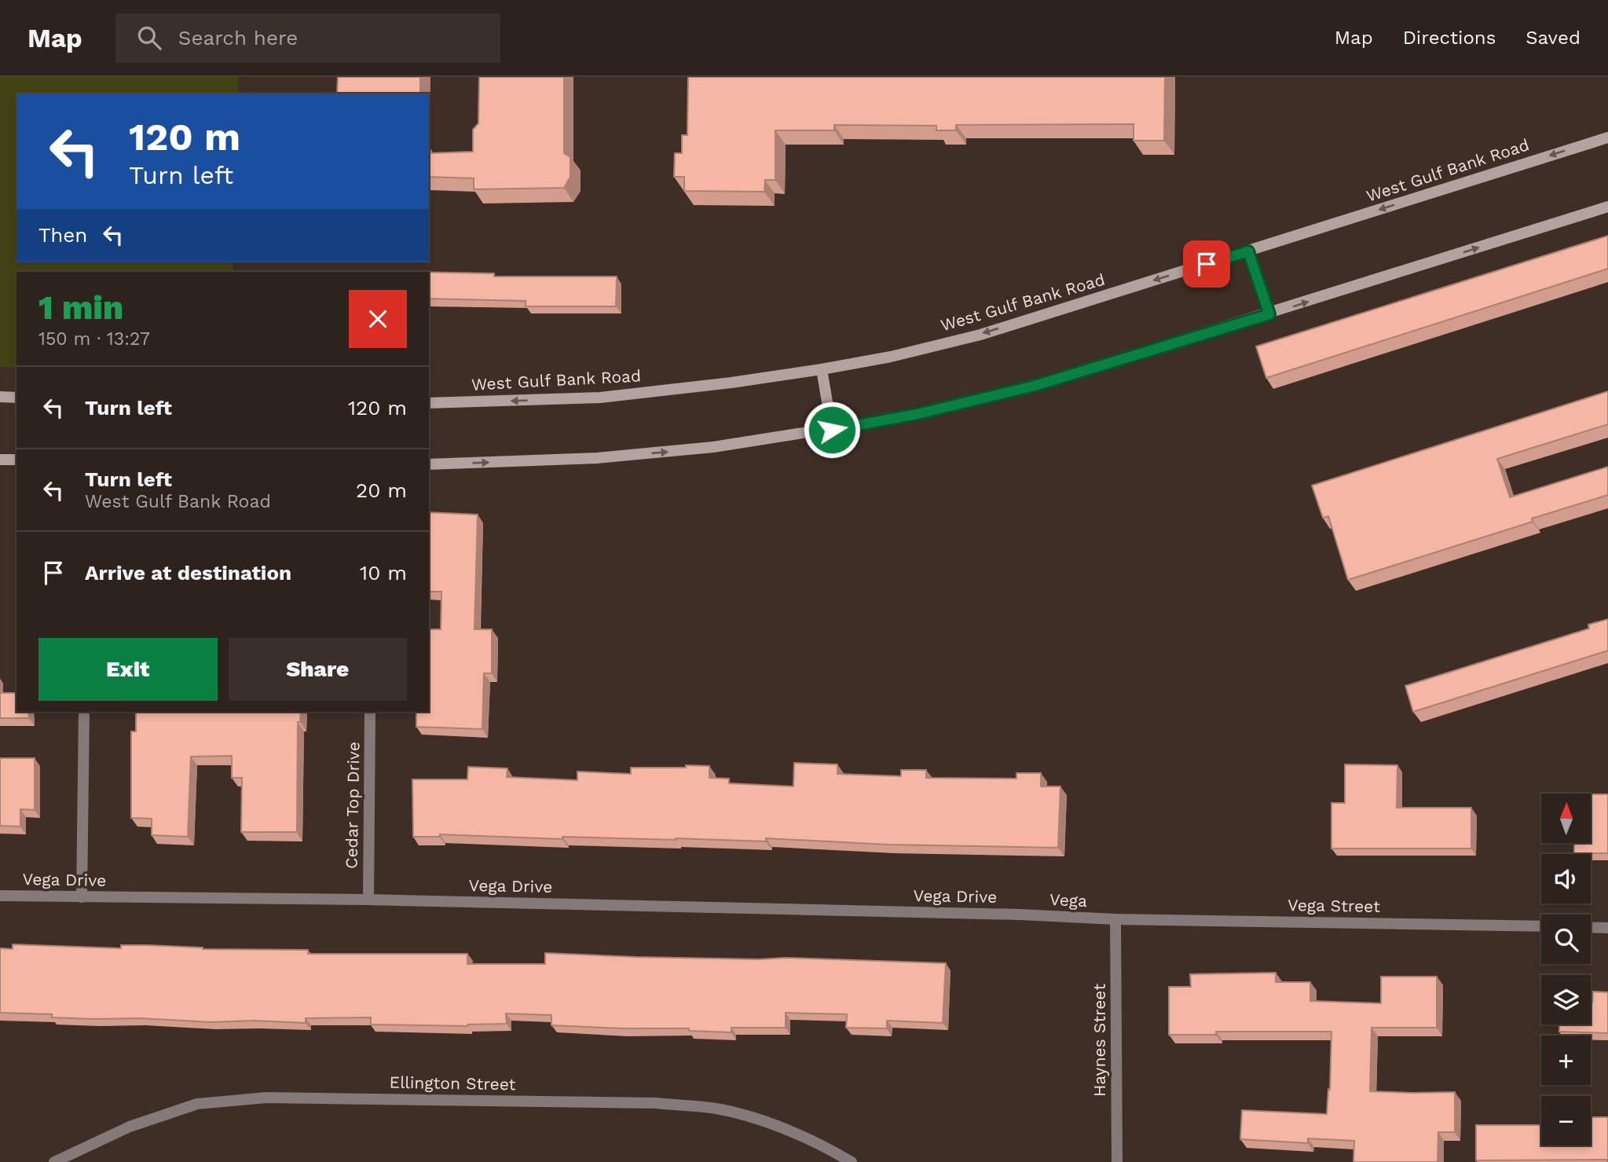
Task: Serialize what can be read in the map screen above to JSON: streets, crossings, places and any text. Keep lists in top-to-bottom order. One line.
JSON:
{"streets":{"main road":["West Gulf Bank Road"],"street":["Cedar Top Drive","Vega Drive","Vega","Vega Street","Haynes Street","Ellington Street"]},"crossings":[["Cedar Top Drive","Vega Drive"],["Vega Drive","Vega"],["Vega","Vega Street"],["Vega","Haynes Street"],["Vega Street","Haynes Street"]],"north":"top","page":{"header":"Map","search":"Search here","nav":["Map","Directions","Saved"],"turn":["120 m","Turn left"],"then":"Then","heading":["1 min","150 m · 13:27"],"list":[{"name":"Turn left","value":"120 m"},{"name":"Turn left","note":"West Gulf Bank Road","value":"20 m"},{"name":"Arrive at destination","value":"10 m"}],"buttons":["Exit","Share"],"map_buttons":["+","−"]}}
